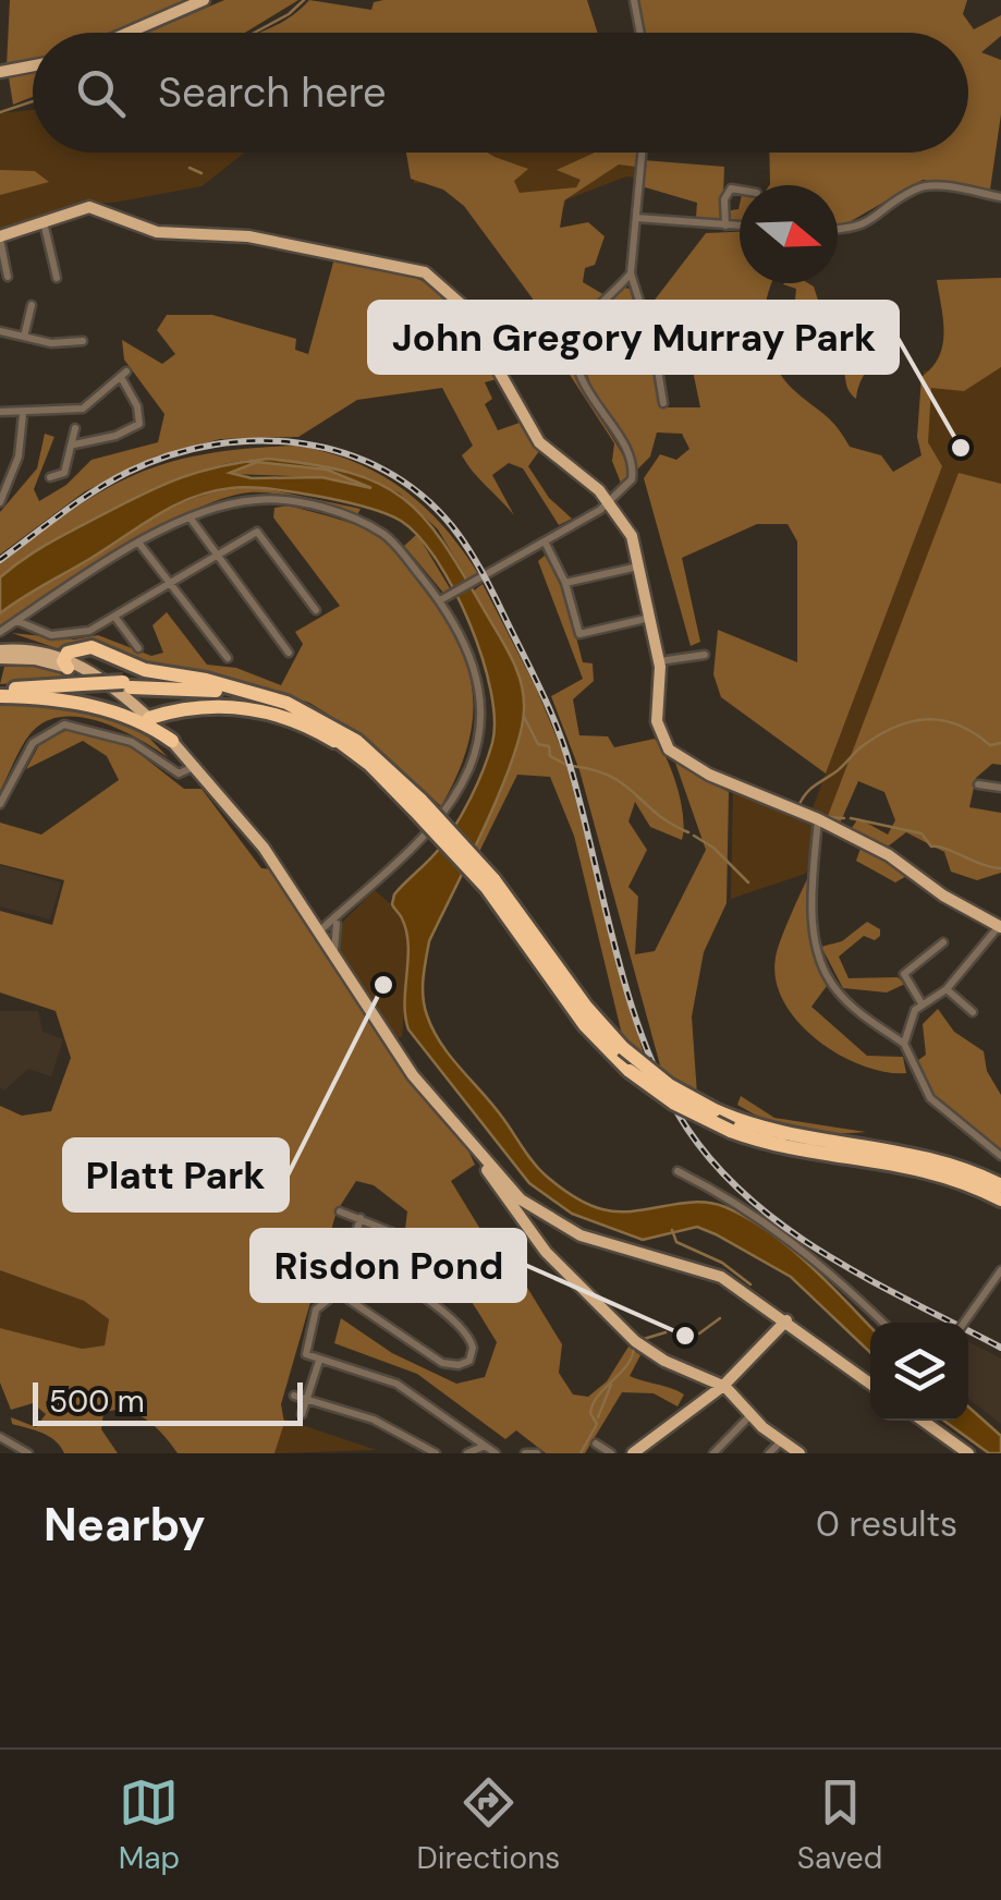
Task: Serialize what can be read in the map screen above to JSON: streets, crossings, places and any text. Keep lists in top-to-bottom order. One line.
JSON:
{"places":["John Gregory Murray Park","Platt Park","Risdon Pond"],"scale_bar":"500 m","north":"right","page":{"search":"Search here","scale":"500 m","heading":["Nearby","0 results"],"nav":["Map","Directions","Saved"]}}
